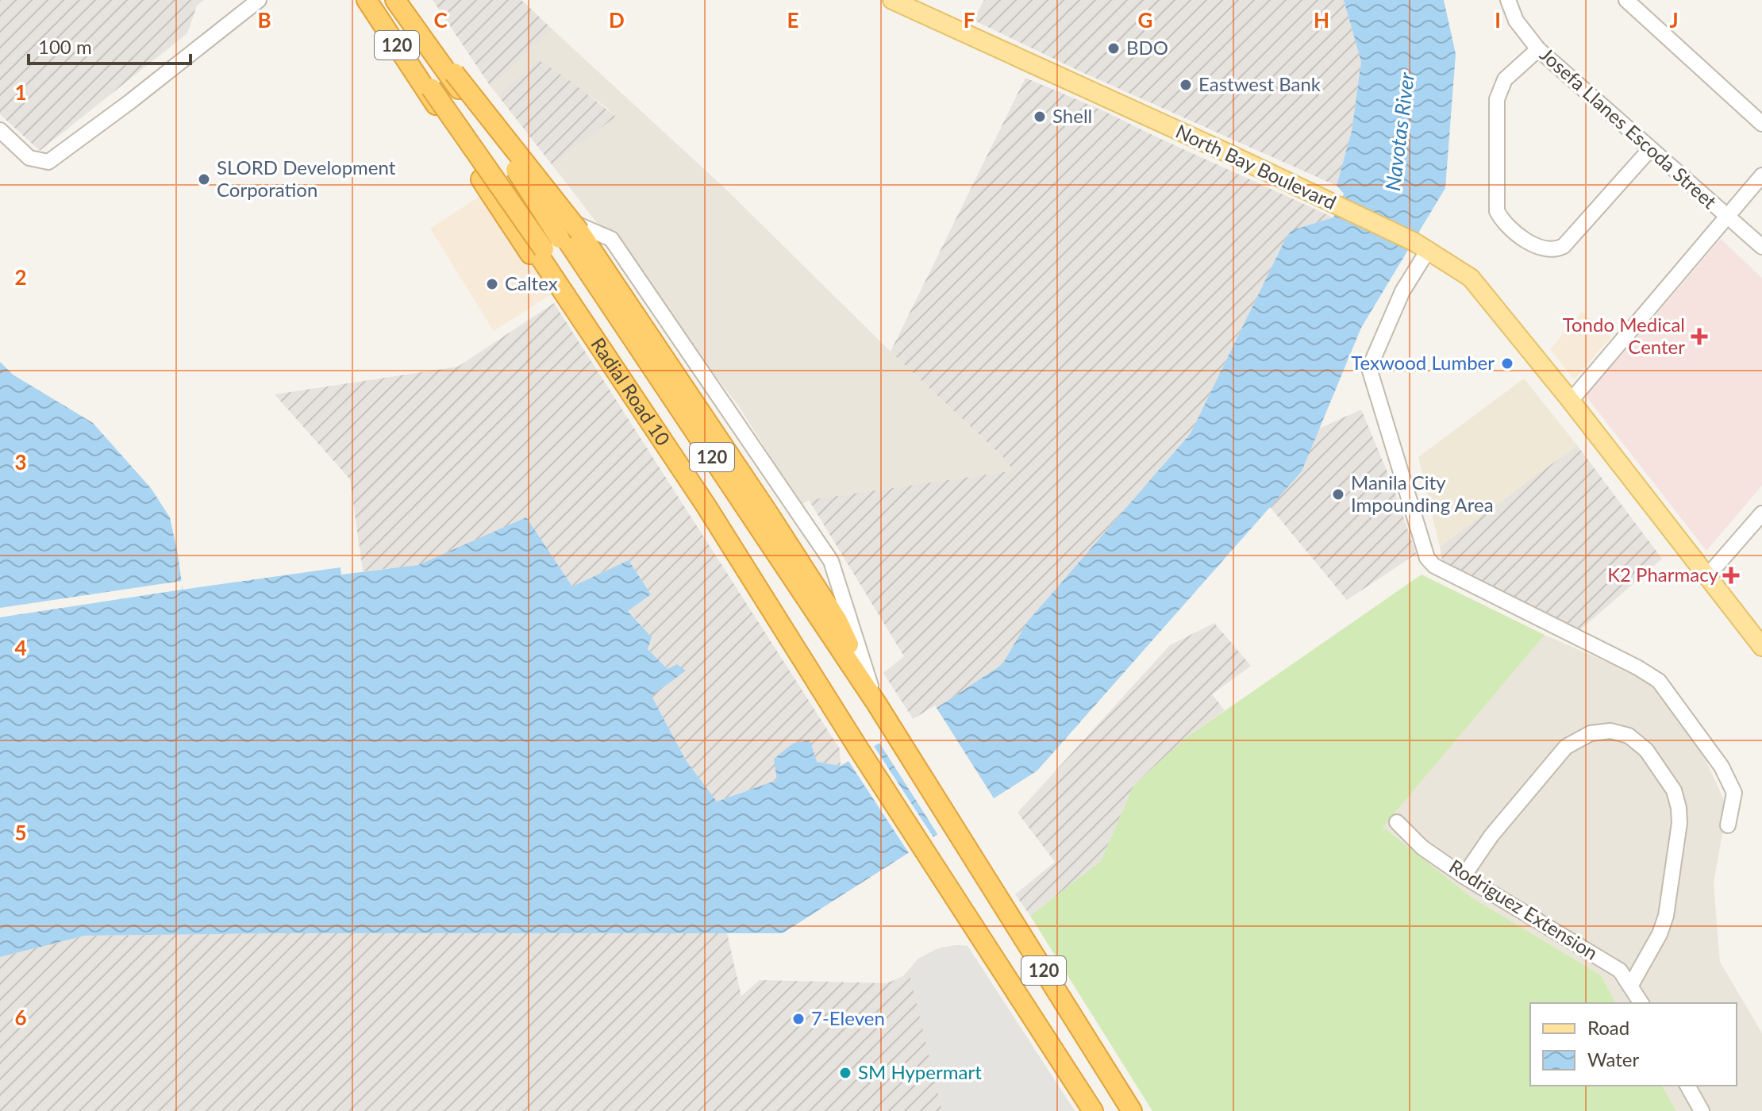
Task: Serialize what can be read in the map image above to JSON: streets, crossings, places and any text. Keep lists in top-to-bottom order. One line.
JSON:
{"streets":{"highway":["120","Radial Road 10"],"main road":["North Bay Boulevard"],"street":["Josefa Llanes Escoda Street","Rodriguez Extension"]},"water":["Navotas River"],"places":{"other":["BDO","Eastwest Bank","Shell","SLORD Development Corporation","Caltex","Texwood Lumber","Manila City Impounding Area","7-Eleven","SM Hypermart"],"health":["Tondo Medical Center","K2 Pharmacy"]},"legend":["Road","Water"],"scale_bar":"100 m","grid":{"columns":["B","C","D","E","F","G","H","I","J"],"rows":["1","2","3","4","5","6"]}}
